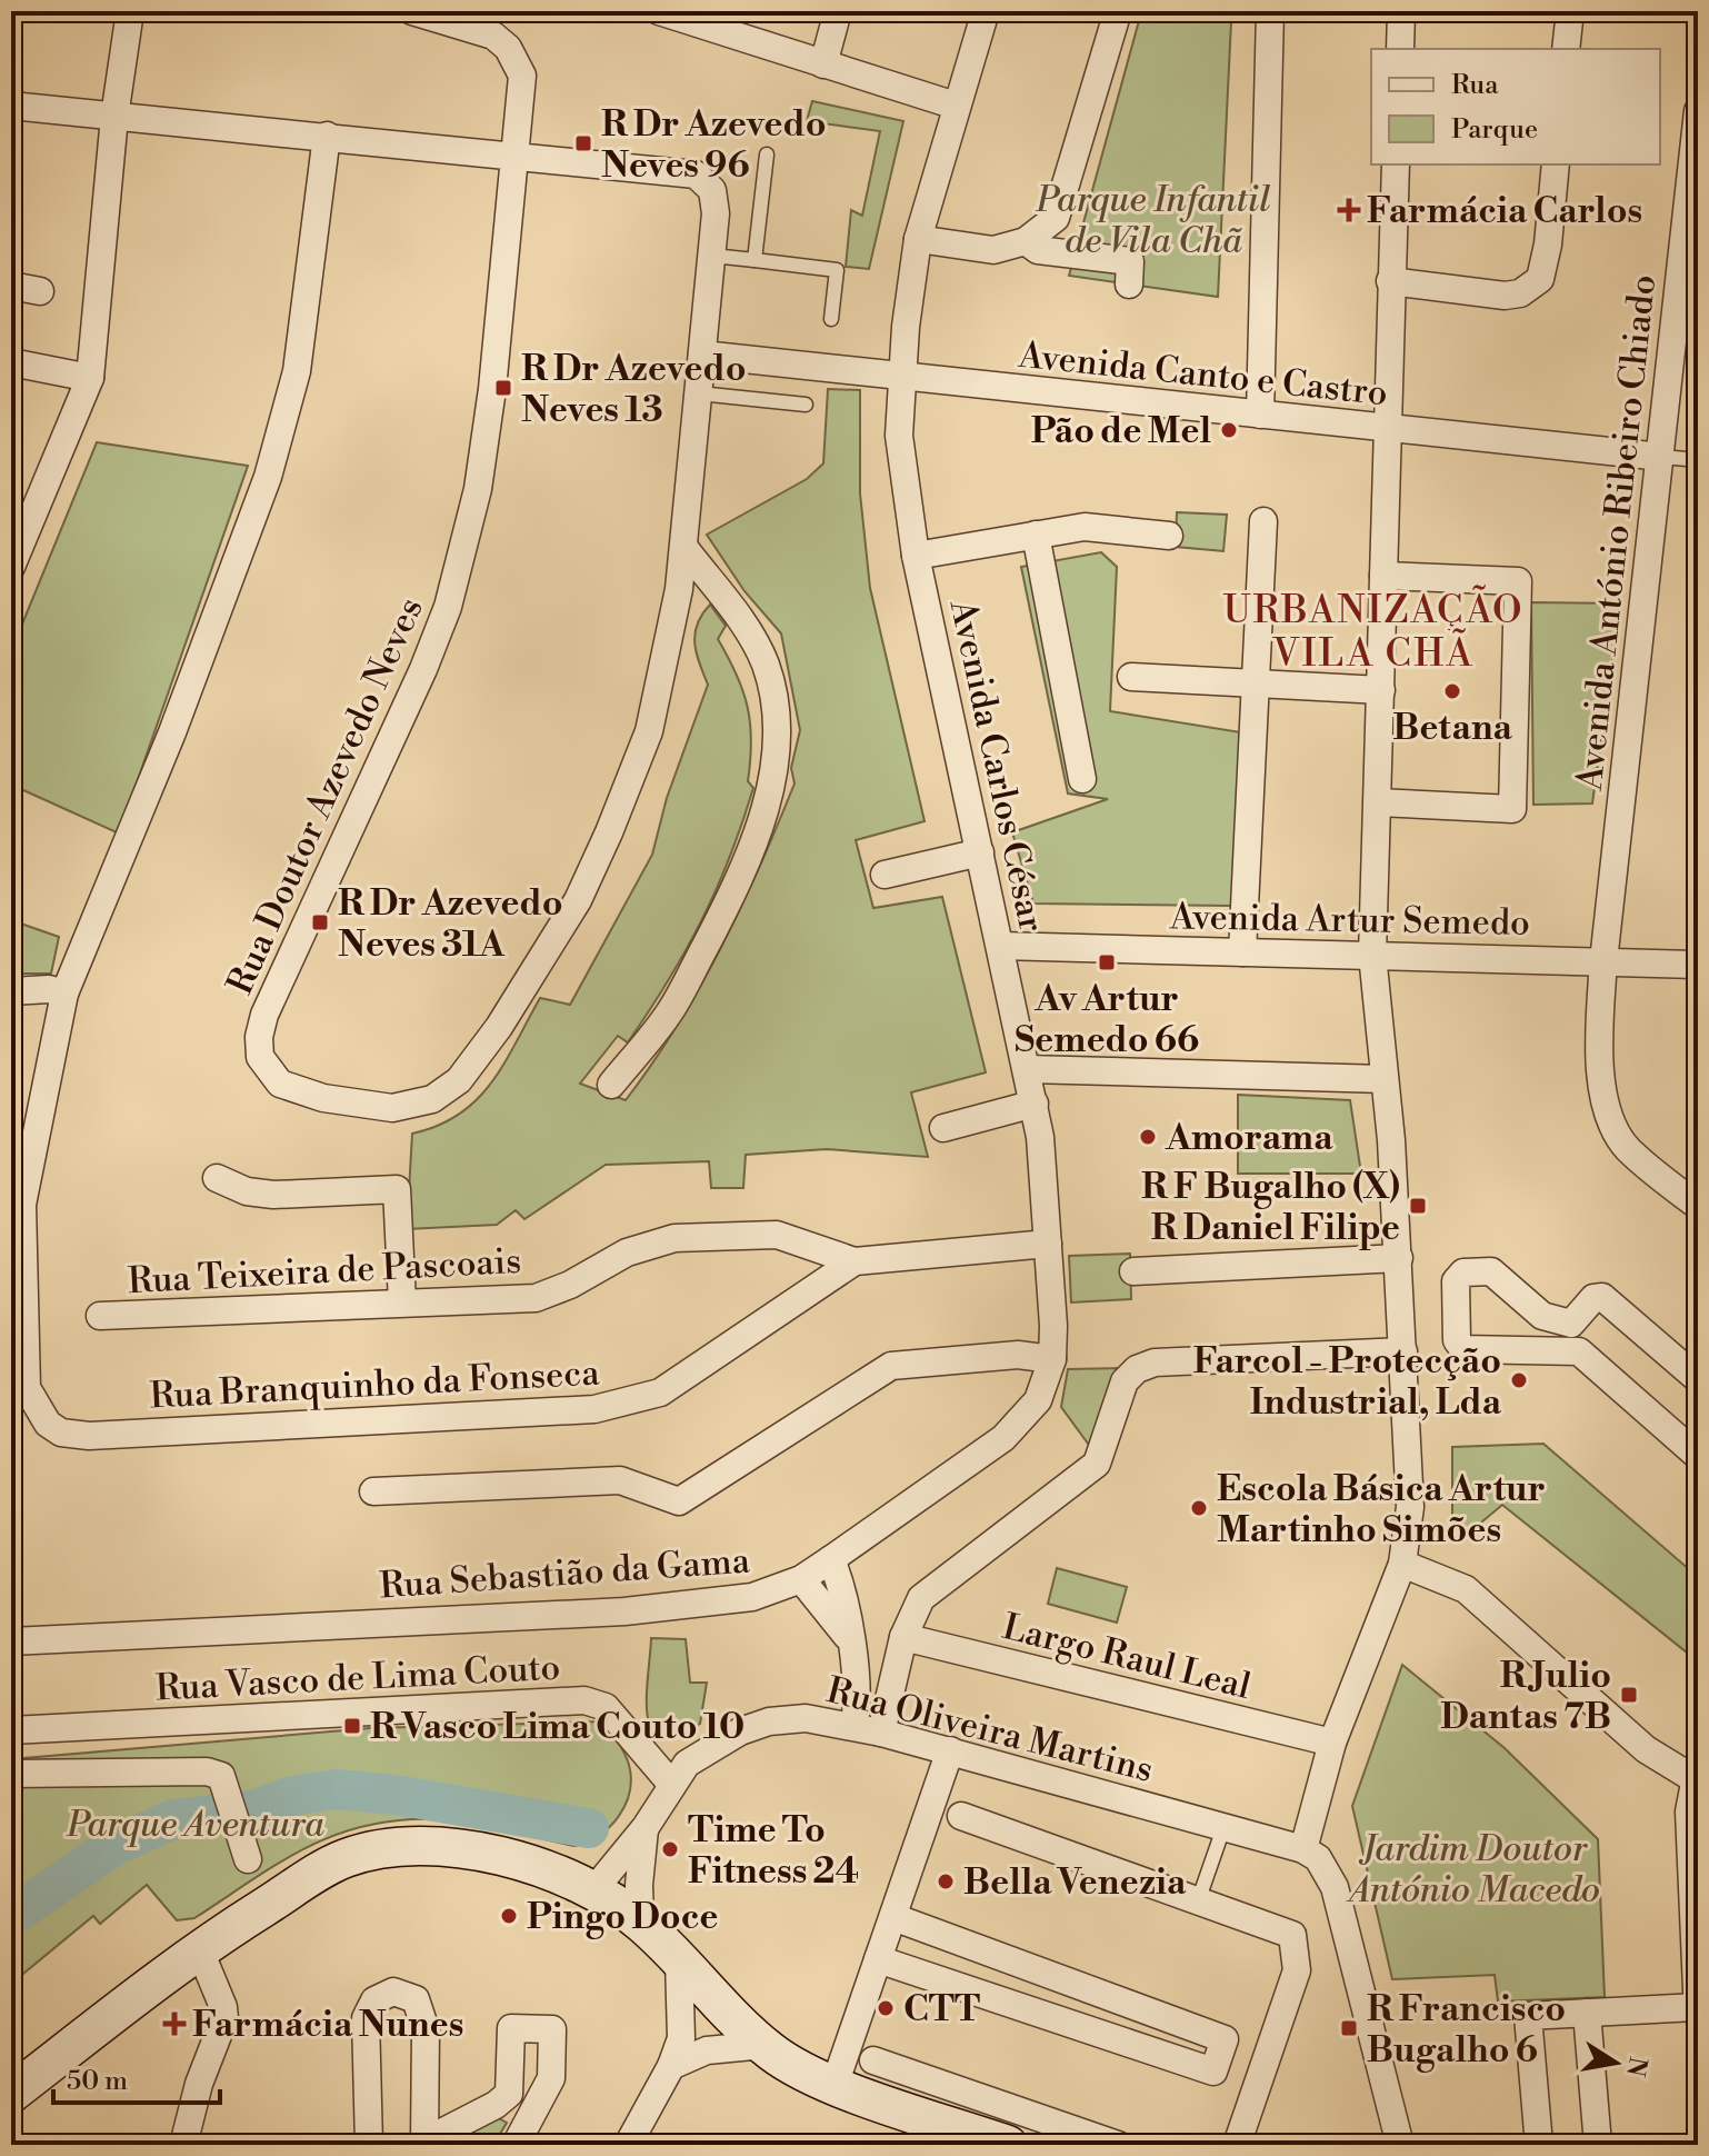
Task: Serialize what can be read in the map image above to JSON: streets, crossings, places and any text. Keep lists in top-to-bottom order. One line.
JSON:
{"streets":{"street":["Avenida Canto e Castro","Avenida António Ribeiro Chiado","Avenida Carlos César","Rua Doutor Azevedo Neves","Avenida Artur Semedo","Rua Teixeira de Pascoais","Rua Branquinho da Fonseca","Rua Sebastião da Gama","Largo Raul Leal","Rua Vasco de Lima Couto","Rua Oliveira Martins"]},"crossings":[["Avenida Canto e Castro","Avenida António Ribeiro Chiado"],["Avenida Canto e Castro","Avenida Carlos César"],["Avenida Canto e Castro","Rua Doutor Azevedo Neves"],["Avenida António Ribeiro Chiado","Avenida Artur Semedo"],["Avenida Carlos César","Avenida Artur Semedo"],["Avenida Carlos César","Rua Sebastião da Gama"],["Rua Teixeira de Pascoais","Rua Branquinho da Fonseca"],["Rua Branquinho da Fonseca","Rua Sebastião da Gama"],["Rua Vasco de Lima Couto","Rua Oliveira Martins"]],"districts":["URBANIZAÇÃO VILA CHÃ"],"parks":["Parque Infantil de Vila Chã","Parque Aventura","Jardim Doutor António Macedo"],"places":{"transit":["R Dr Azevedo Neves 96","R Dr Azevedo Neves 13","R Dr Azevedo Neves 31A","Av Artur Semedo 66","R F Bugalho (X) R Daniel Filipe","R Julio Dantas 7B","R Vasco Lima Couto 10","R Francisco Bugalho 6"],"health":["Farmácia Carlos","Farmácia Nunes"],"other":["Pão de Mel","Betana","Amorama","Farcol - Protecção Industrial, Lda","Escola Básica Artur Martinho Simões","Time To Fitness 24","Bella Venezia","Pingo Doce","CTT"]},"legend":["Rua","Parque"],"scale_bar":"50 m","north":"right"}
